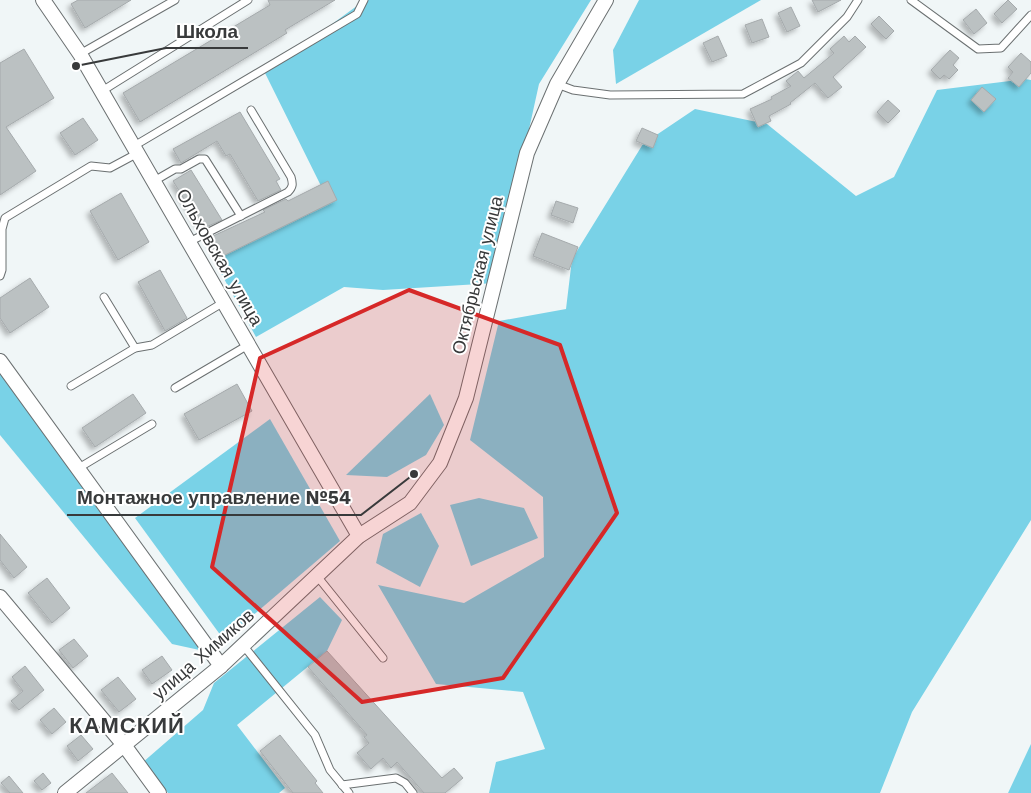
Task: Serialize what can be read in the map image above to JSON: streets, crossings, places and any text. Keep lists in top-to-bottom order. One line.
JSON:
{"streets":{"street":["Ольховская улица","Октябрьская улица","улица Химиков"]},"crossings":[["Ольховская улица","Октябрьская улица"],["Ольховская улица","улица Химиков"],["Октябрьская улица","улица Химиков"]],"districts":["КАМСКИЙ"],"places":["Школа","Монтажное управление №54"]}
